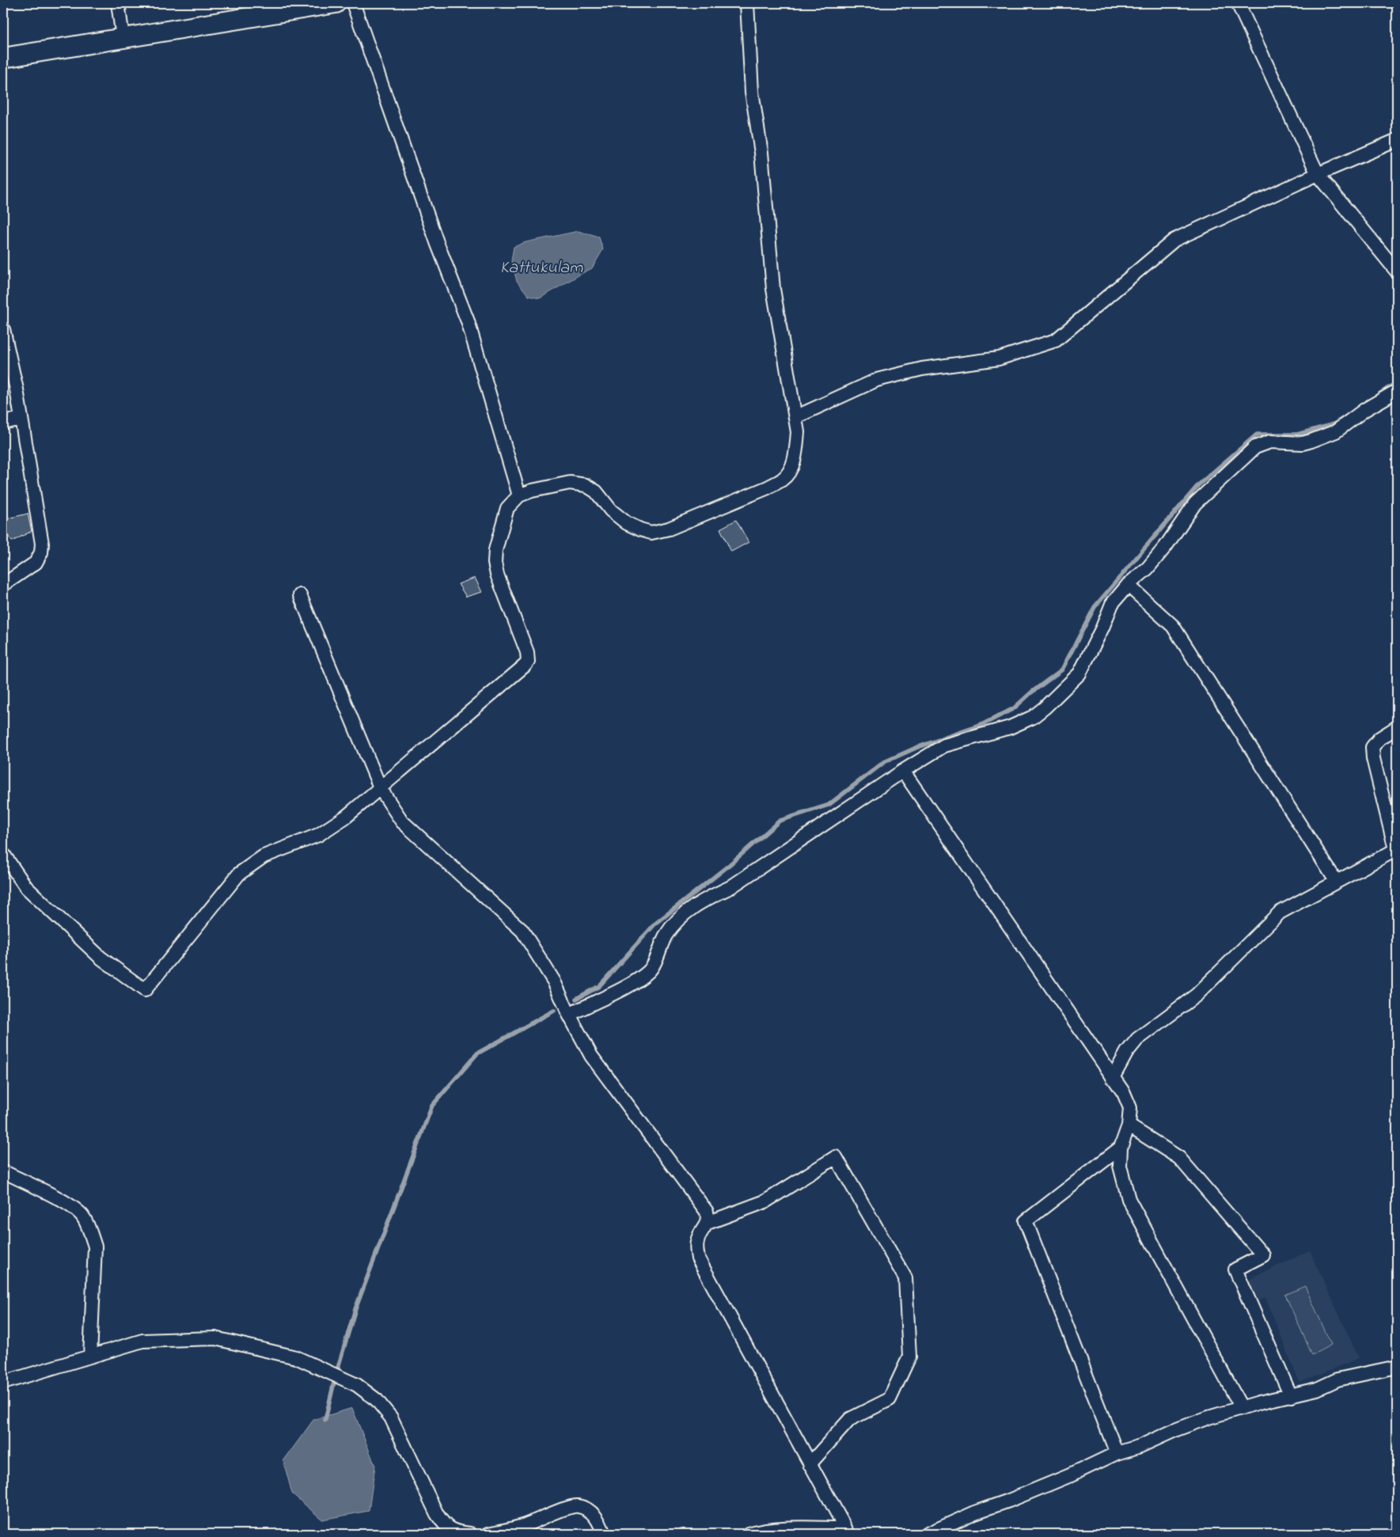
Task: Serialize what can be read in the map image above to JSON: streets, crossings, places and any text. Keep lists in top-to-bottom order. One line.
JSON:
{"water":["Kattukulam"]}
